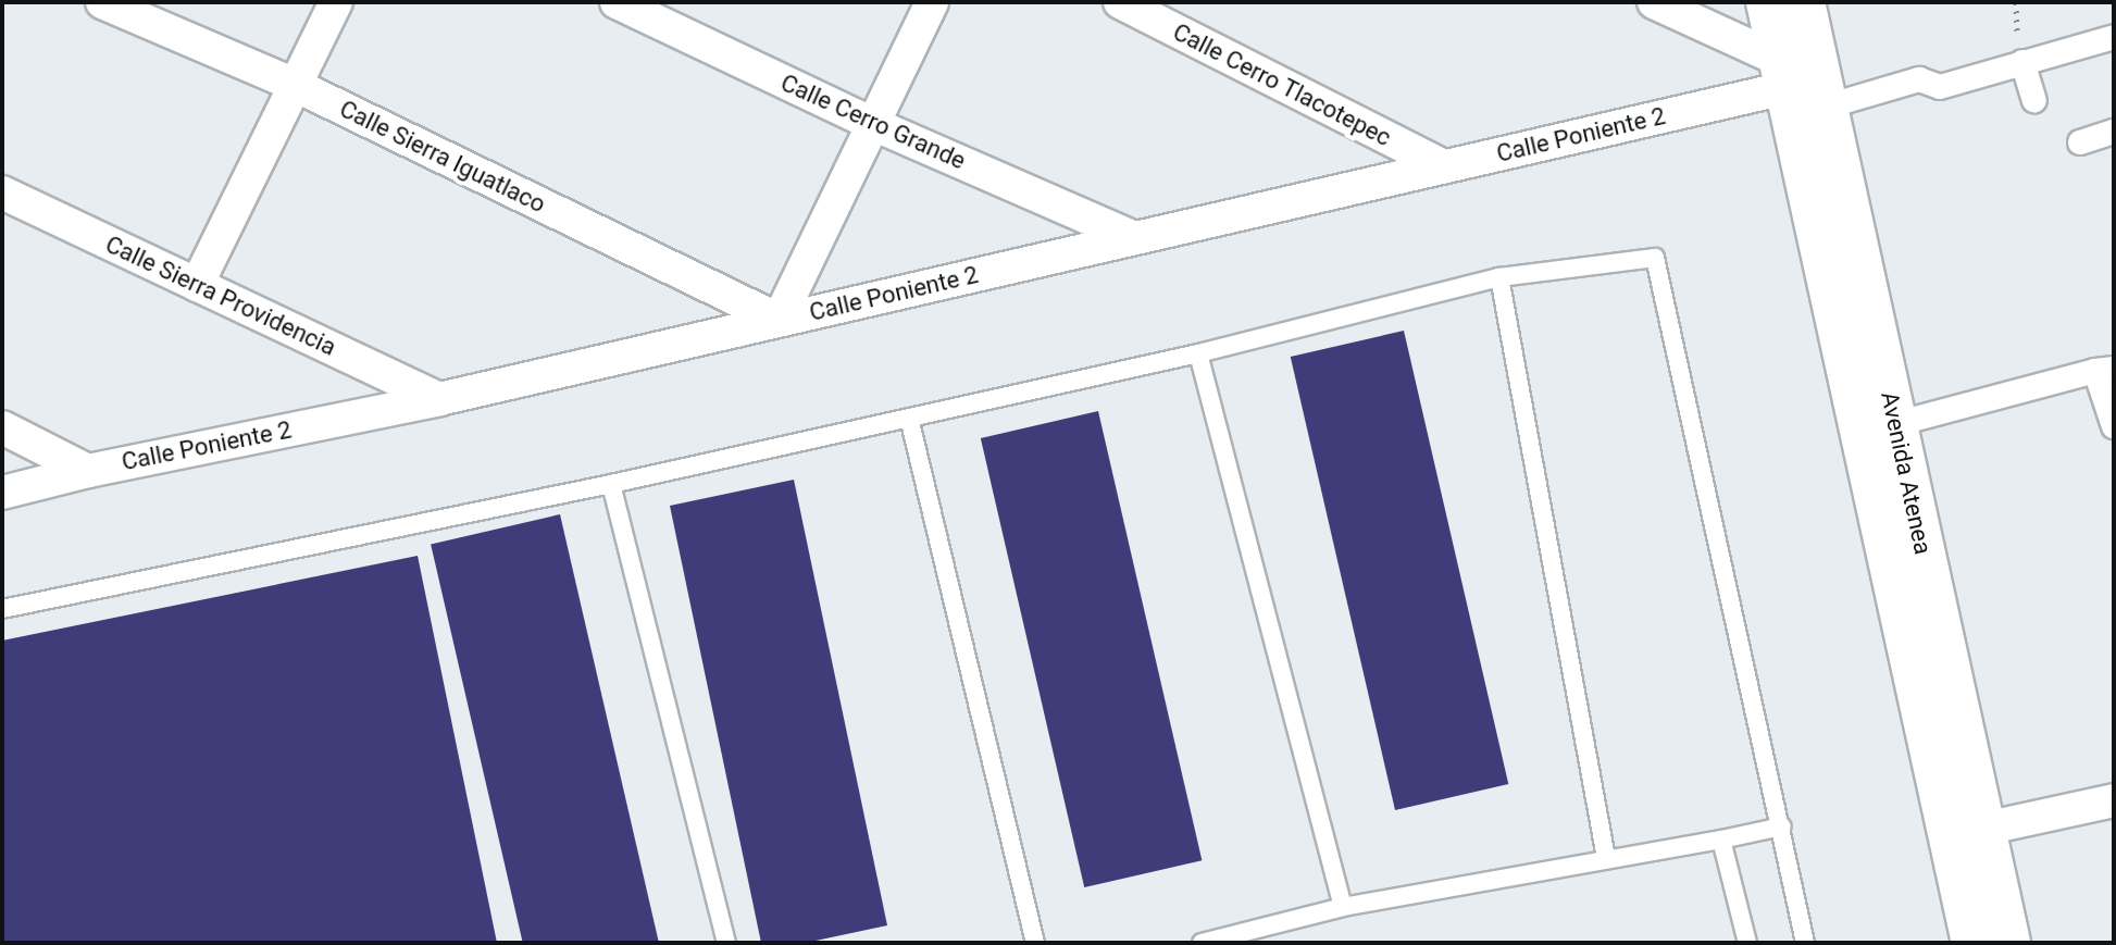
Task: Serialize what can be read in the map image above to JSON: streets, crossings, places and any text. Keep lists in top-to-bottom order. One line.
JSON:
{"streets":{"street":["Calle Cerro Tlacotepec","Calle Cerro Grande","Calle Poniente 2","Calle Sierra Iguatlaco","Calle Sierra Providencia","Avenida Atenea"]},"crossings":[["Calle Cerro Tlacotepec","Calle Poniente 2"],["Calle Cerro Grande","Calle Poniente 2"],["Calle Poniente 2","Calle Sierra Iguatlaco"],["Calle Poniente 2","Calle Sierra Providencia"],["Calle Poniente 2","Avenida Atenea"]]}
